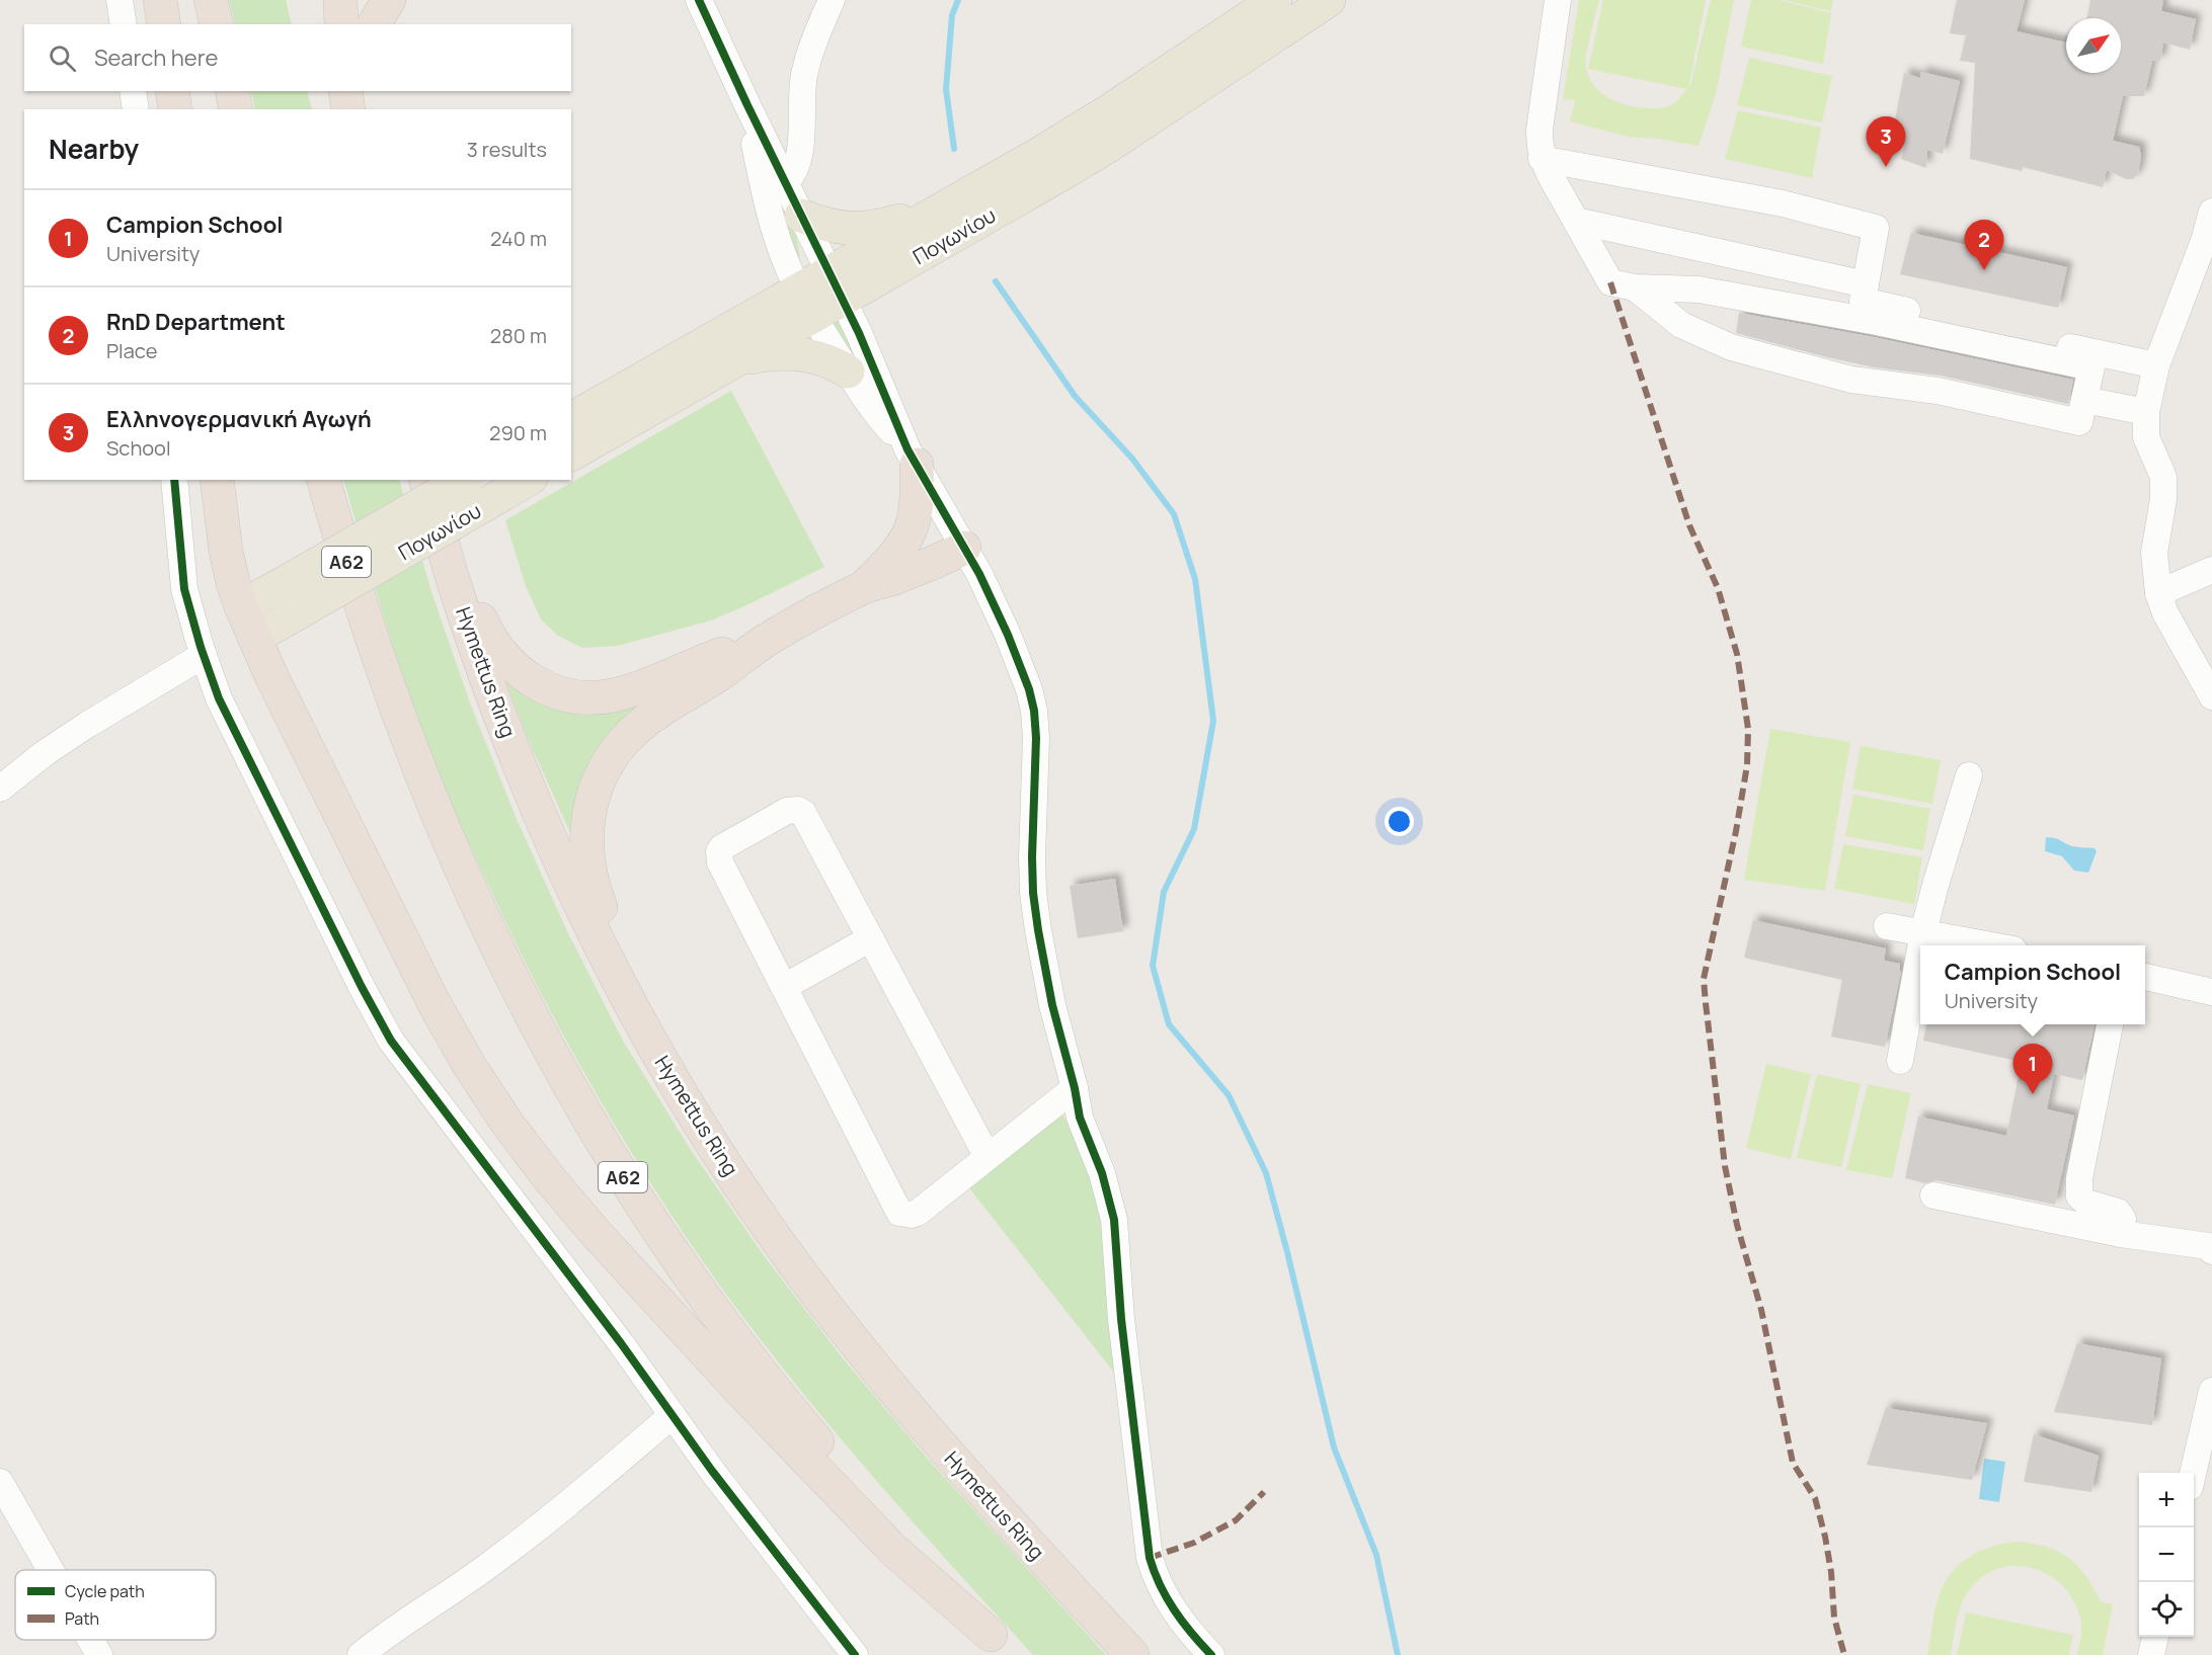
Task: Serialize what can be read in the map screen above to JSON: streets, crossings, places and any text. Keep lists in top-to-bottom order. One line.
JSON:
{"streets":{"highway":["Α62","Hymettus Ring"],"main road":["Πογωνίου"]},"legend":["Cycle path","Path"],"north":"top right","page":{"search":"Search here","heading":["Nearby","3 results"],"pins":["3","2","1"],"list":[{"mark":"1","name":"Campion School","note":"University","value":"240 m"},{"mark":"2","name":"RnD Department","note":"Place","value":"280 m"},{"mark":"3","name":"Ελληνογερμανική Αγωγή","note":"School","value":"290 m"}],"popup":["Campion School","University"],"map_buttons":["+","−"]}}
